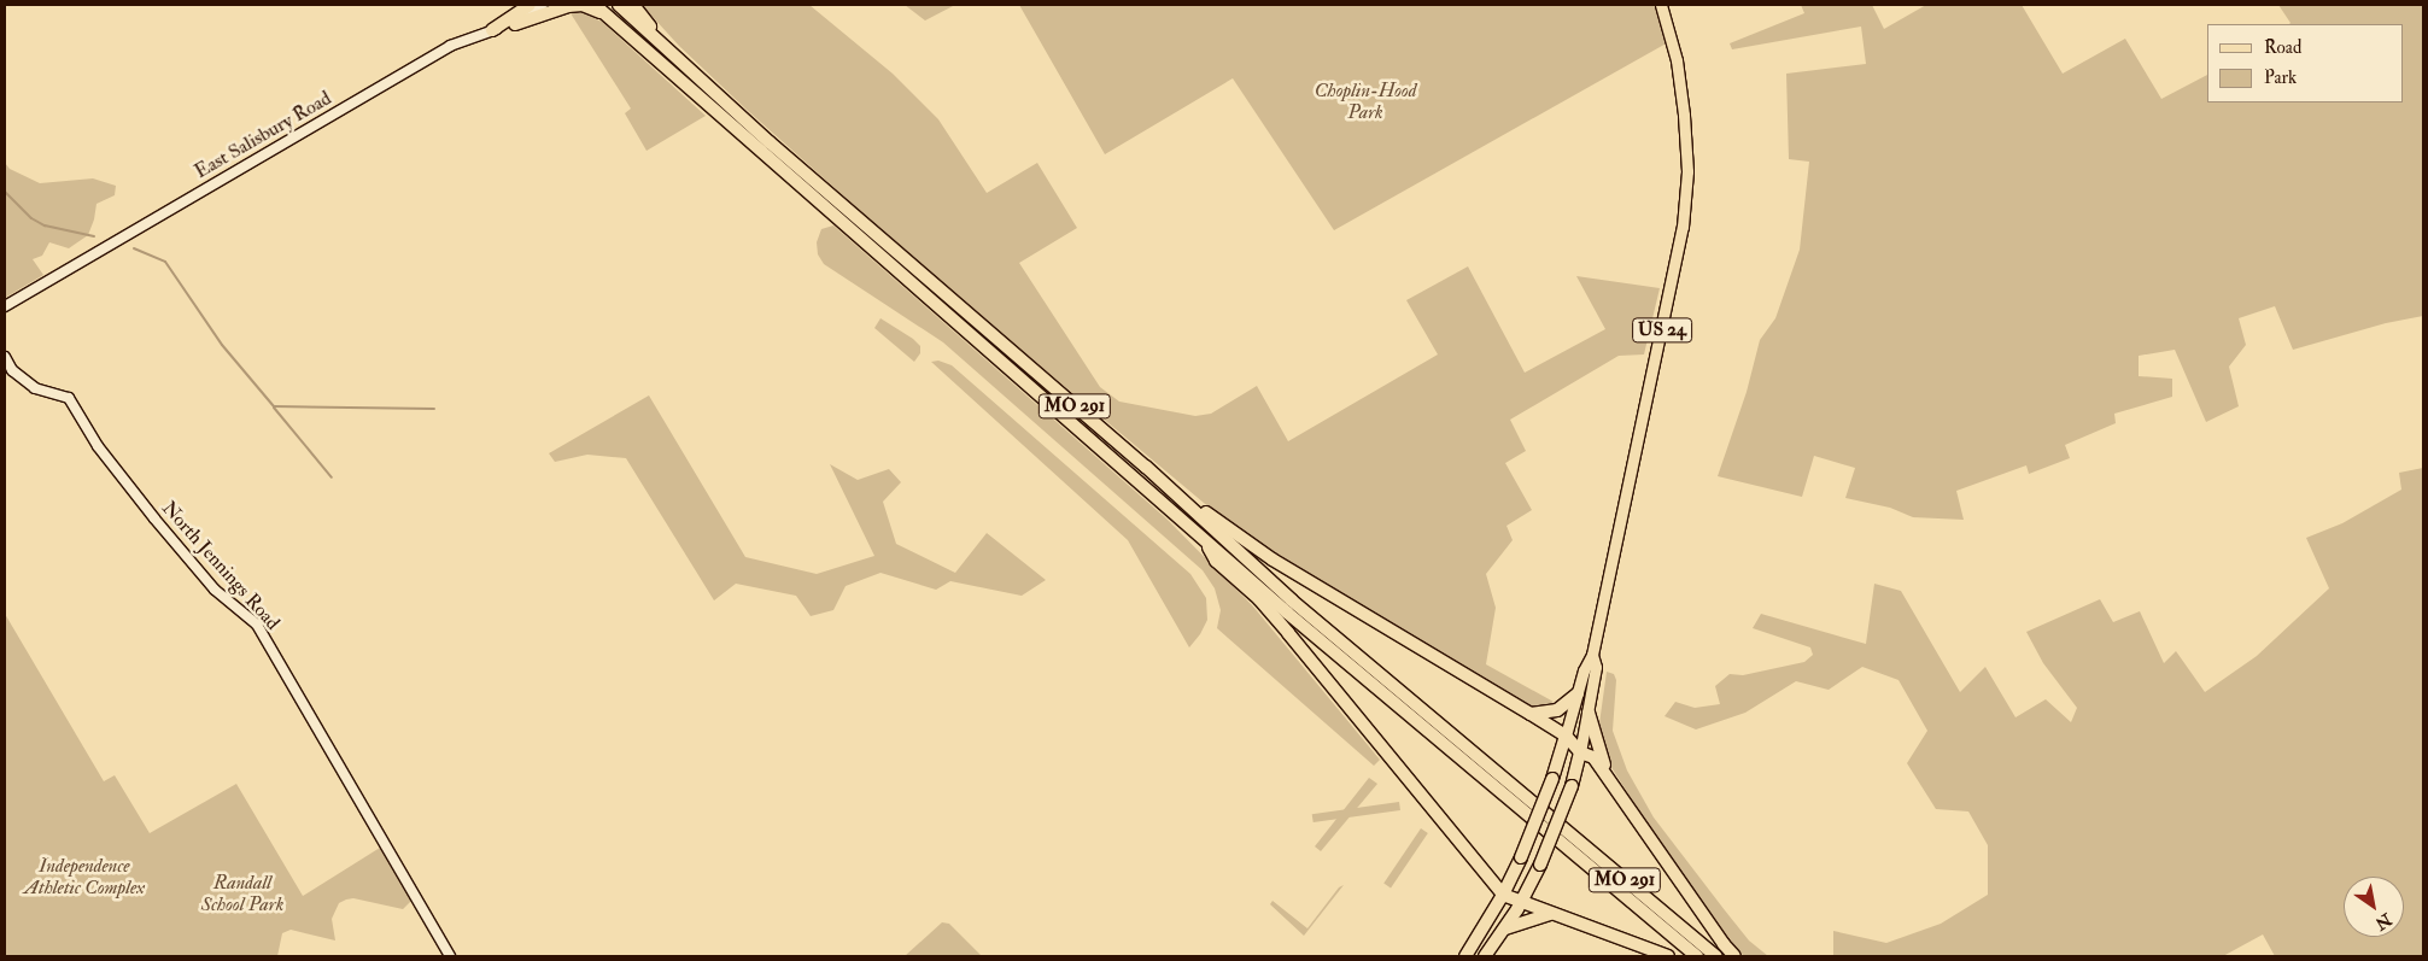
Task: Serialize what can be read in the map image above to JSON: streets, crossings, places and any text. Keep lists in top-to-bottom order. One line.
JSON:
{"streets":{"highway":["US 24","MO 291"],"street":["East Salisbury Road","North Jennings Road"]},"parks":["Choplin-Hood Park","Independence Athletic Complex","Randall School Park"],"legend":["Road","Park"],"north":"bottom right"}
